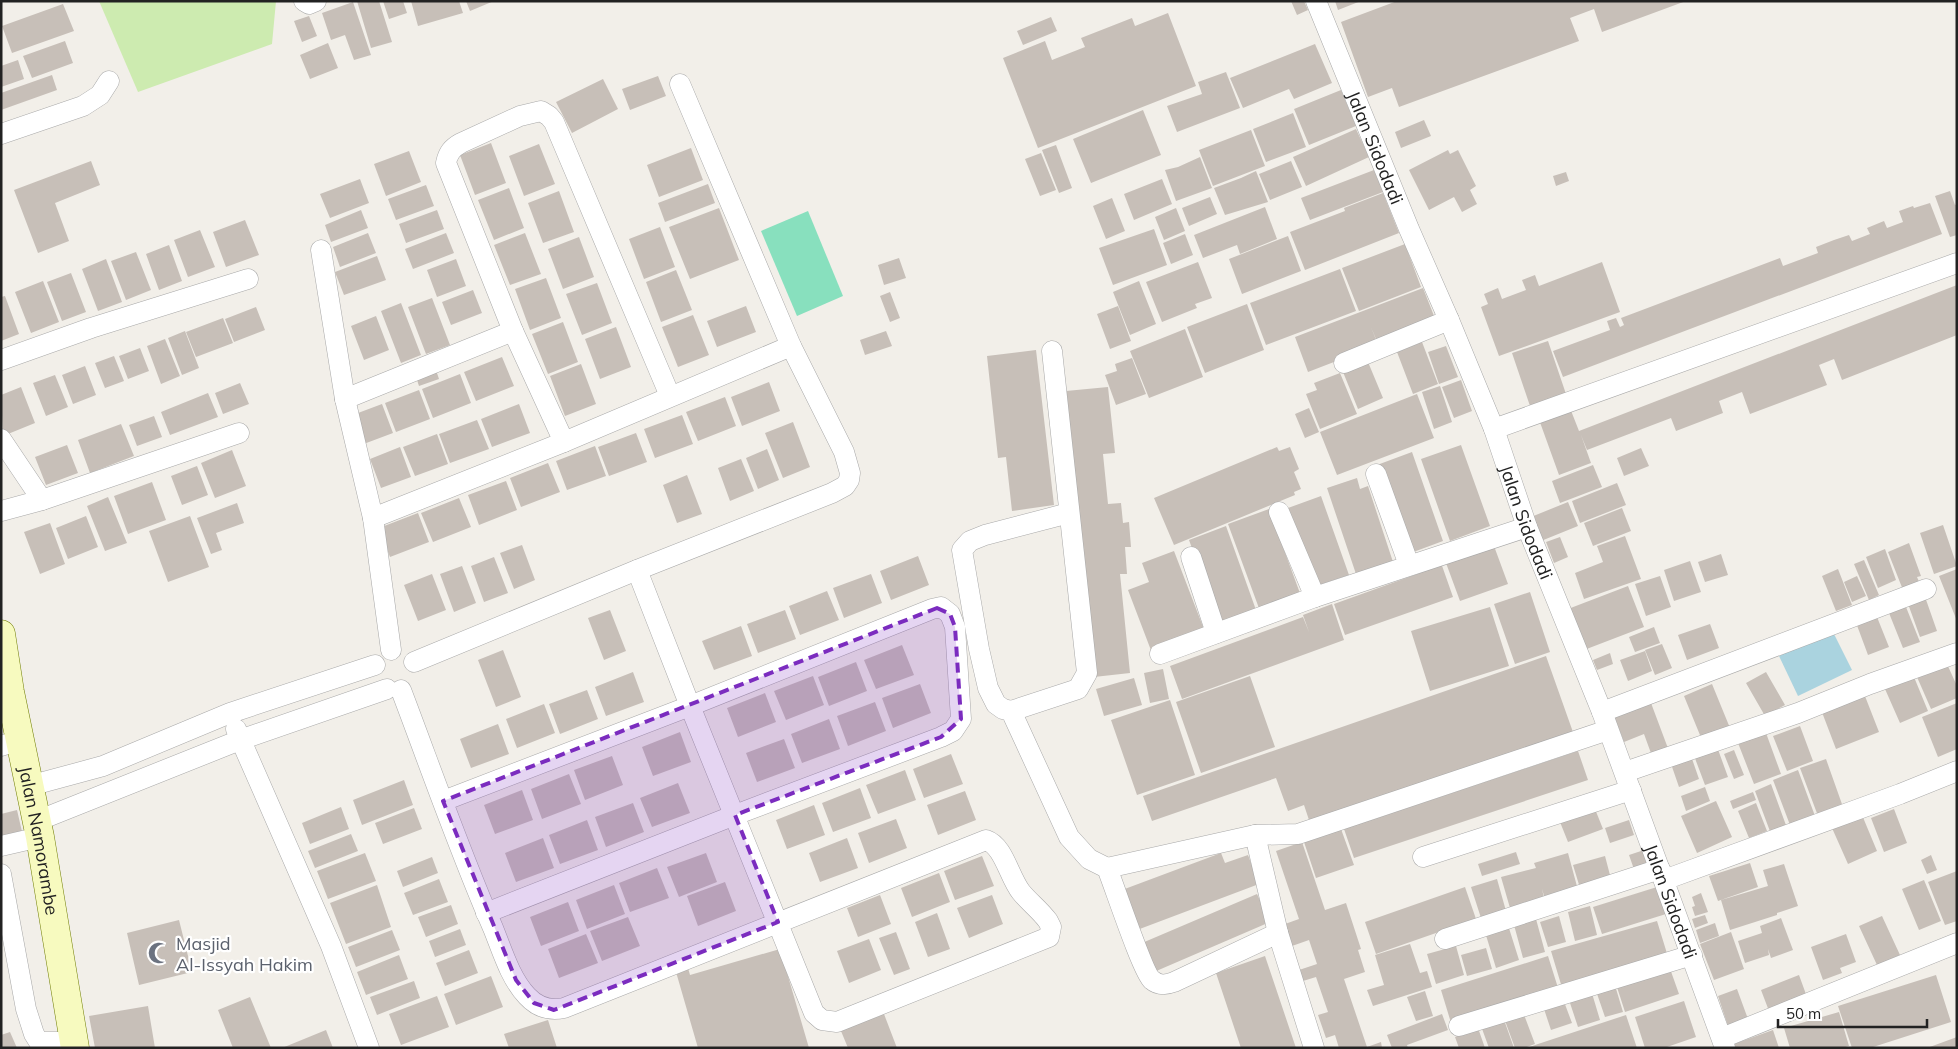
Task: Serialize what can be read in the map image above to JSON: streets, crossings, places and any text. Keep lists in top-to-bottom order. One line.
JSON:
{"streets":{"main road":["Jalan Namorambe"],"street":["Jalan Sidodadi"]},"places":{"mosque":["Masjid Al-Issyah Hakim"]},"scale_bar":"50 m"}
